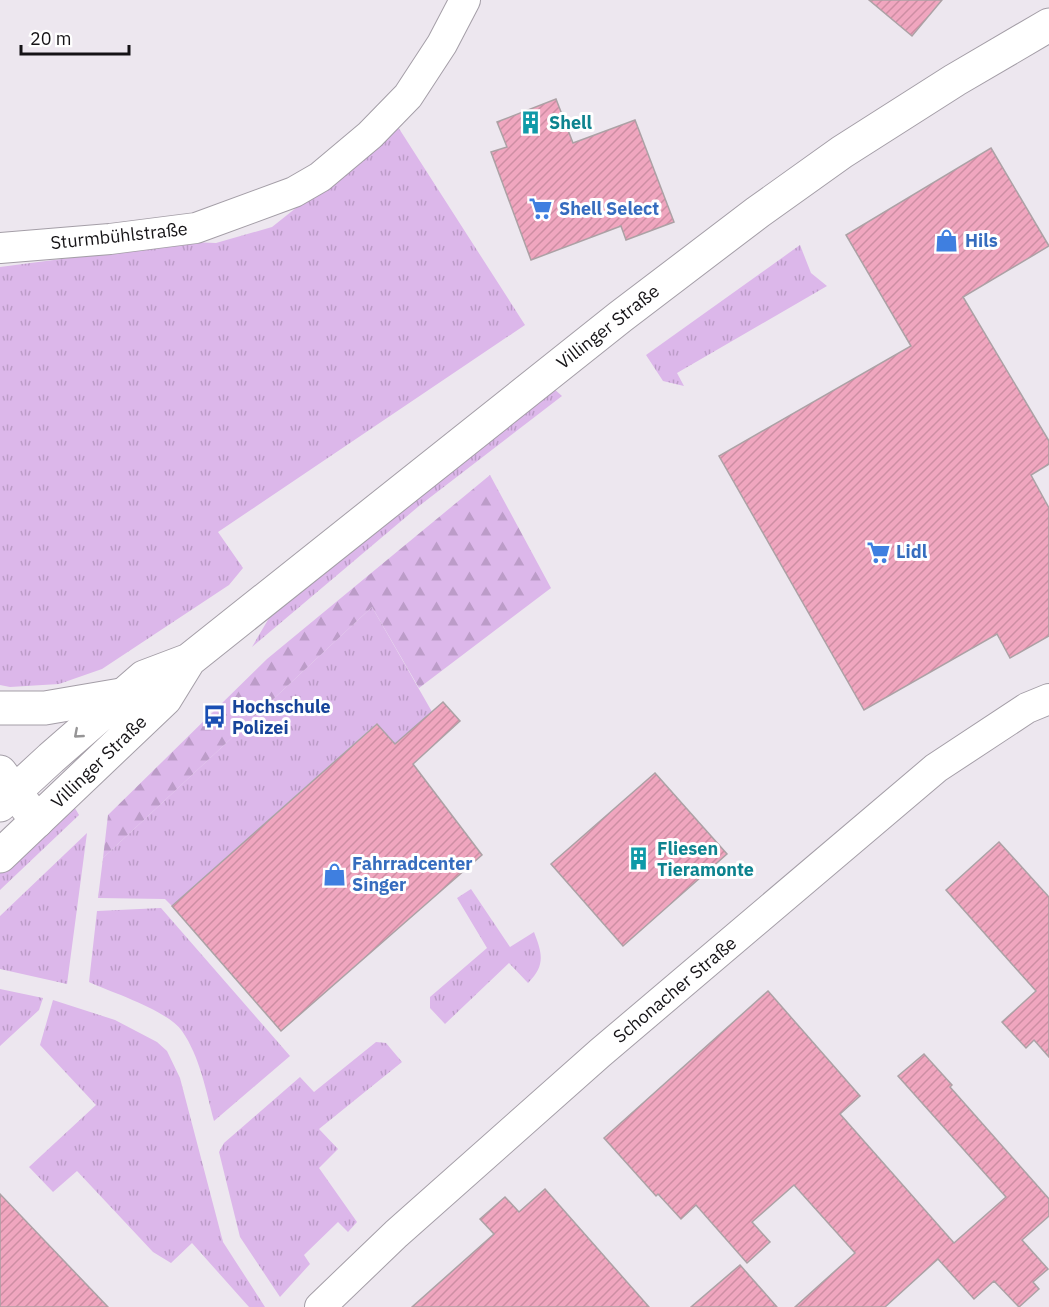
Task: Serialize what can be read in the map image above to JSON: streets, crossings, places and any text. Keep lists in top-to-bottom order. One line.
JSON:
{"streets":{"main road":["Villinger Straße"],"street":["Sturmbühlstraße","Schonacher Straße"]},"places":{"building":["Shell","Fliesen Tieramonte"],"supermarket":["Shell Select","Lidl"],"shop":["Hils","Fahrradcenter Singer"],"bus stop":["Hochschule Polizei"]},"scale_bar":"20 m"}
